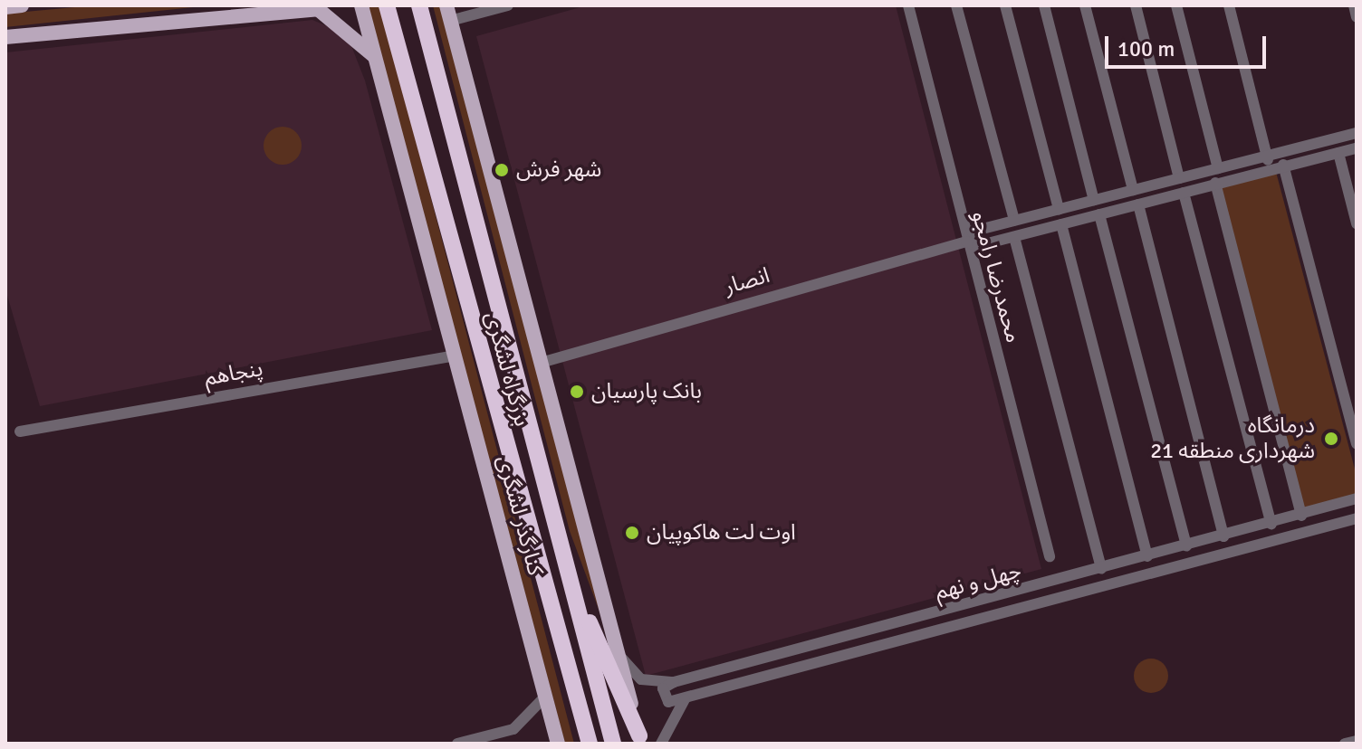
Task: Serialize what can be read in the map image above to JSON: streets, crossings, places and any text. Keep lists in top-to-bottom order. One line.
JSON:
{"streets":{"highway":["بزرگراه لشگری"],"main road":["کنارگذر لشگری"],"street":["محمدرضا رامجو","انصار","پنجاهم","چهل و نهم"]},"crossings":[["محمدرضا رامجو","انصار"],["پنجاهم","کنارگذر لشگری"]],"places":["شهر فرش","بانک پارسیان","درمانگاه شهرداری منطقه 21","اوت لت هاکوپیان"],"scale_bar":"100 m"}
